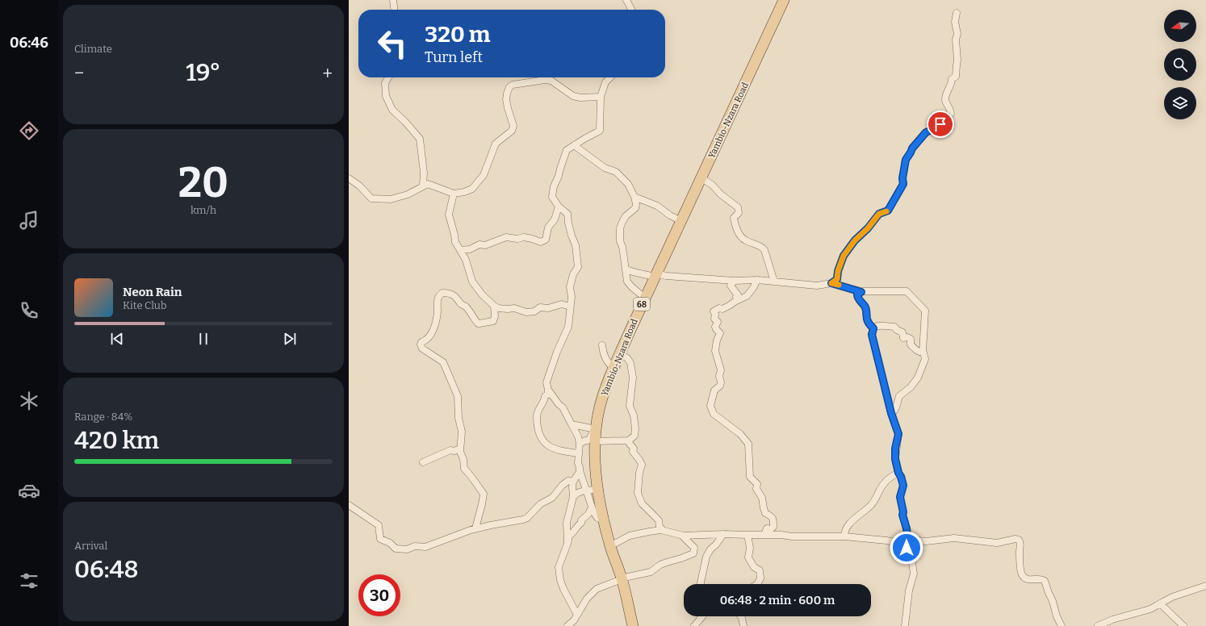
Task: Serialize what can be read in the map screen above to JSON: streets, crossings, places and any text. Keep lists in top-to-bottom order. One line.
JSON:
{"streets":{"main road":["Yambio-Nzara Road","68"]},"north":"left","page":{"tabs":"06:46","tile":["Climate",["20","km/h"],["Range · 84%","420 km"],["Arrival","06:48"]],"turn":["320 m","Turn left"],"heat":["−","19°","+"],"song":["Neon Rain","Kite Club"],"limit":"30","trip":"06:48 · 2 min · 600 m"}}
